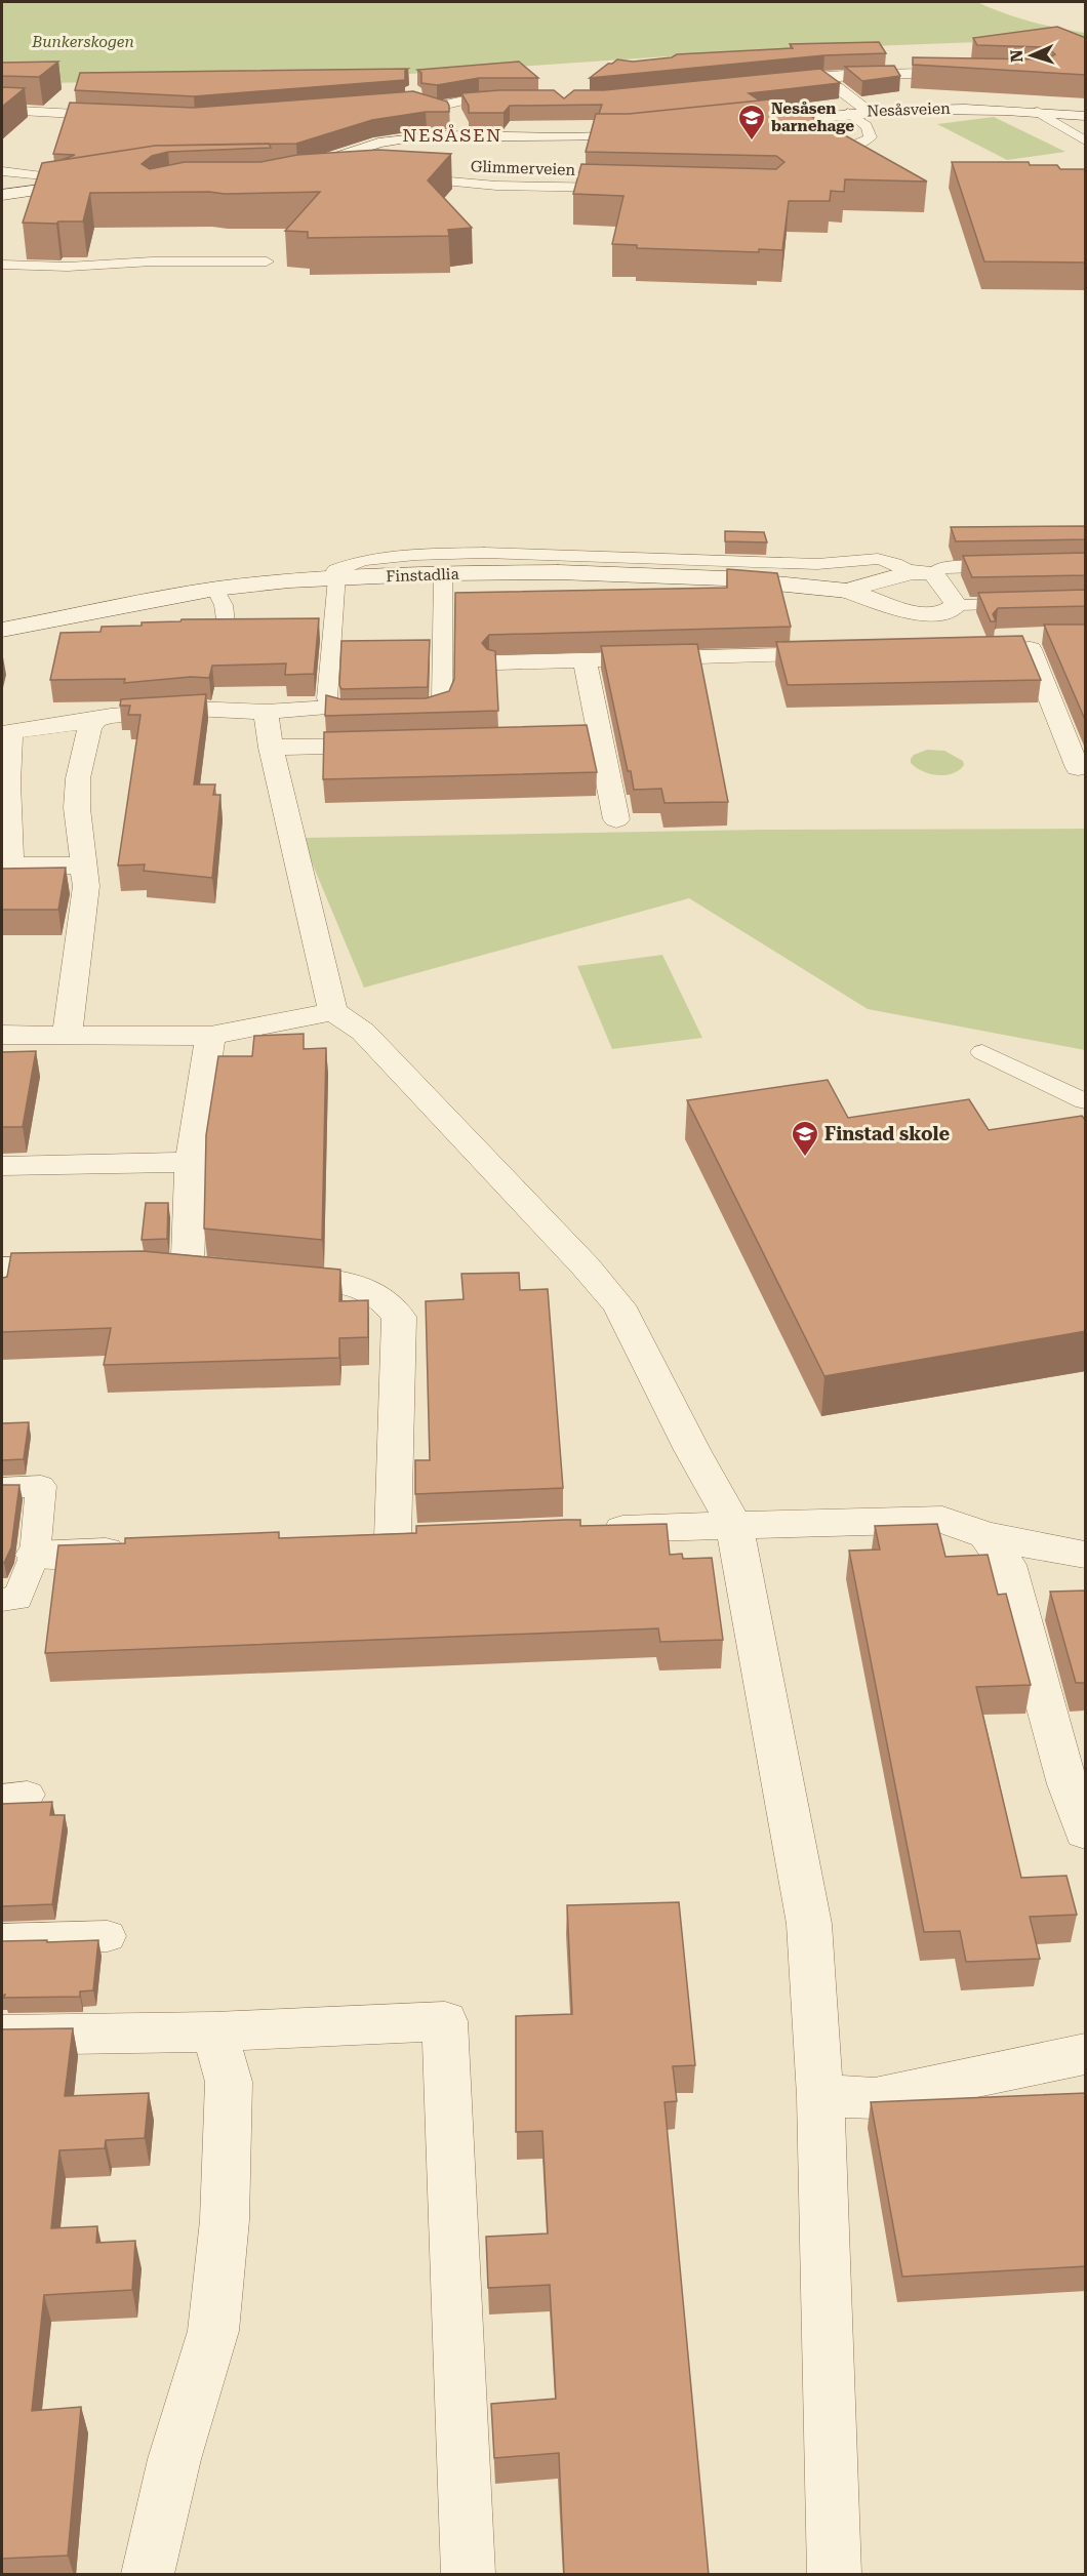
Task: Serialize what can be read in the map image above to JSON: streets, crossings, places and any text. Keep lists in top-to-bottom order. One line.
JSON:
{"streets":{"street":["Nesåsveien","Finstadlia"],"lane":["Glimmerveien"]},"districts":["NESÅSEN"],"parks":["Bunkerskogen"],"places":{"school or university":["Nesåsen barnehage","Finstad skole"]},"north":"left"}
